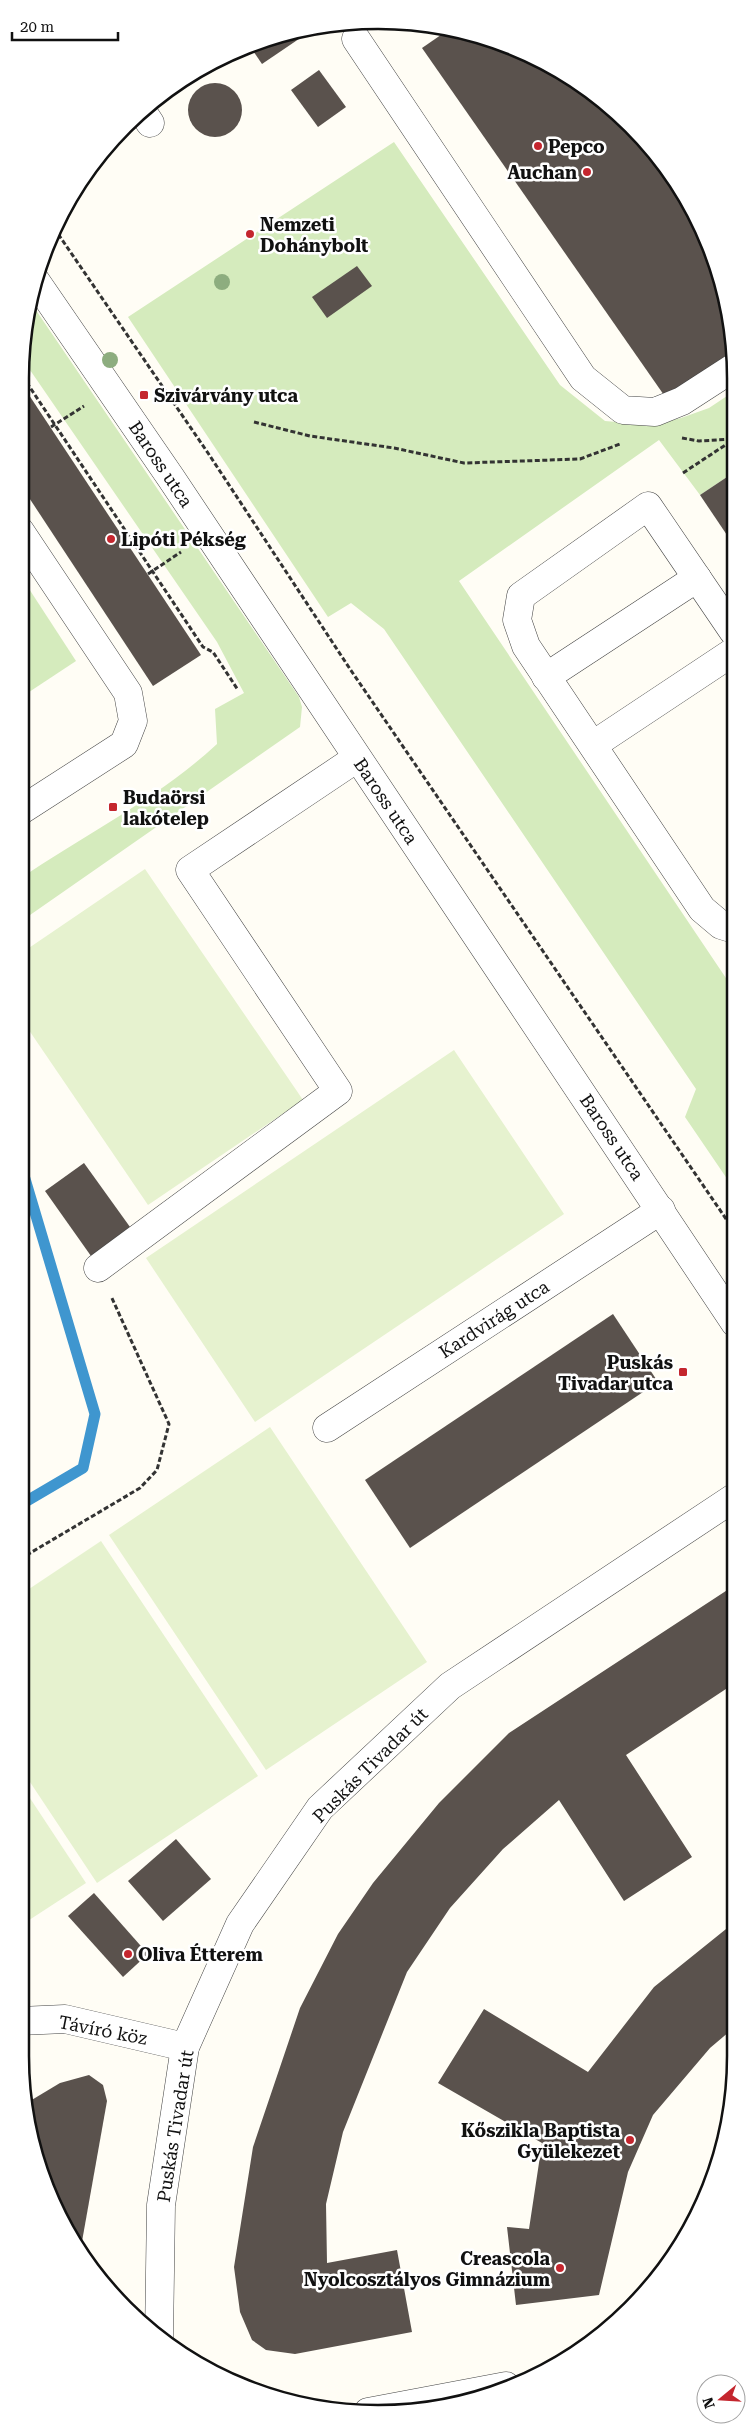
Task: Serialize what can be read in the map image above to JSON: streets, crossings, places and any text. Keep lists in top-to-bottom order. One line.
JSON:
{"streets":{"street":["Baross utca","Kardvirág utca","Puskás Tivadar út","Távíró köz"]},"crossings":[["Baross utca","Kardvirág utca"],["Puskás Tivadar út","Távíró köz"]],"places":{"other":["Pepco","Auchan","Nemzeti Dohánybolt","Lipóti Pékség","Oliva Étterem","Kőszikla Baptista Gyülekezet","Creascola Nyolcosztályos Gimnázium"],"transit":["Szivárvány utca","Budaörsi lakótelep","Puskás Tivadar utca"]},"scale_bar":"20 m","north":"left"}
